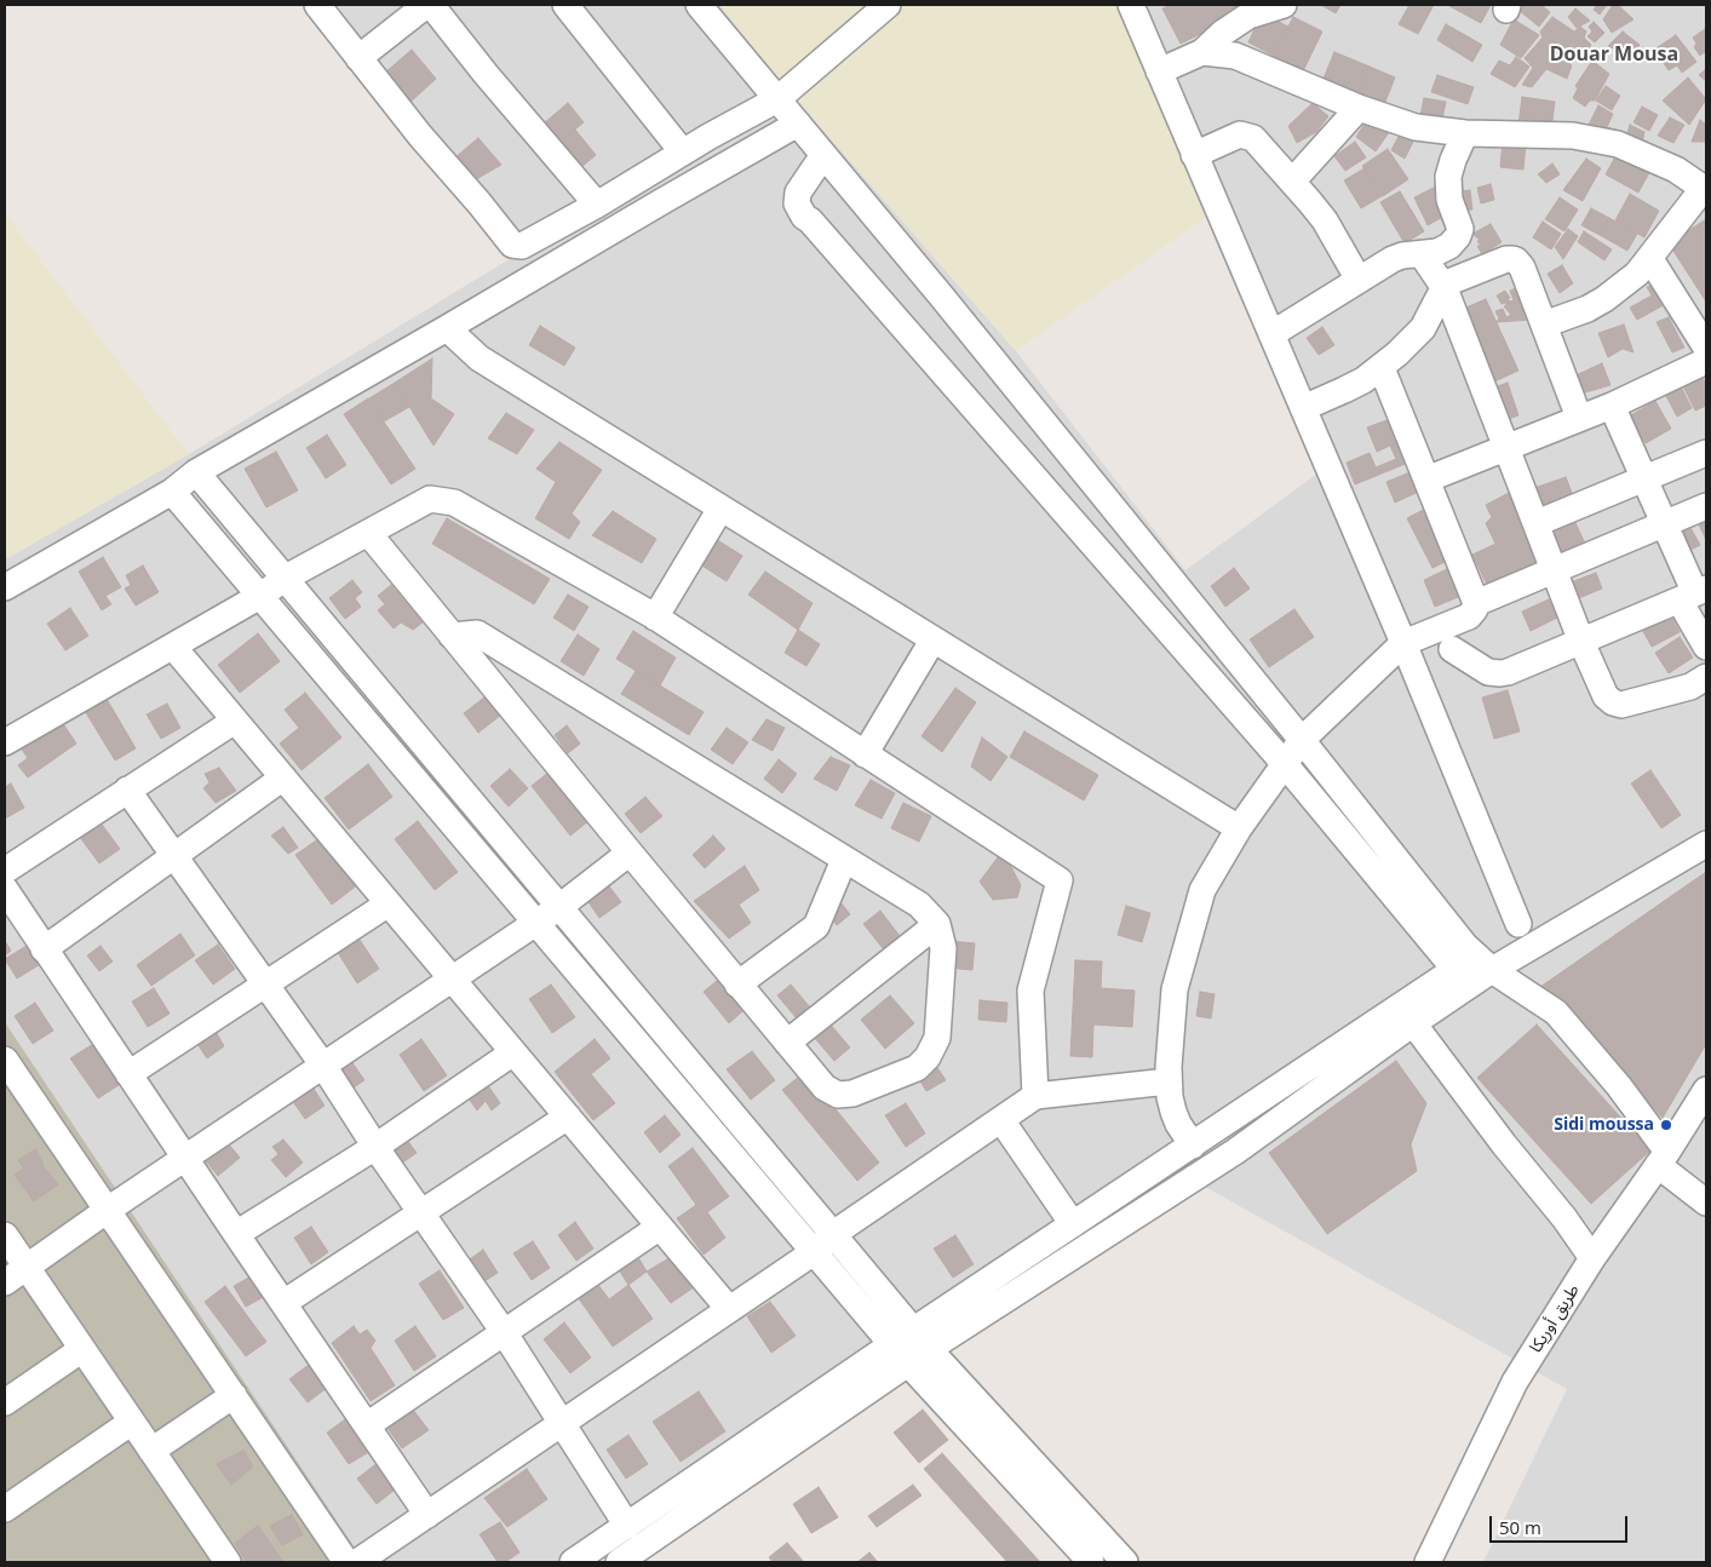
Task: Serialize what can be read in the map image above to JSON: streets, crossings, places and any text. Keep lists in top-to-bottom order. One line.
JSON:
{"streets":{"street":["طريق أوريكا"]},"districts":["Douar Mousa"],"places":["Sidi moussa"],"scale_bar":"50 m"}
